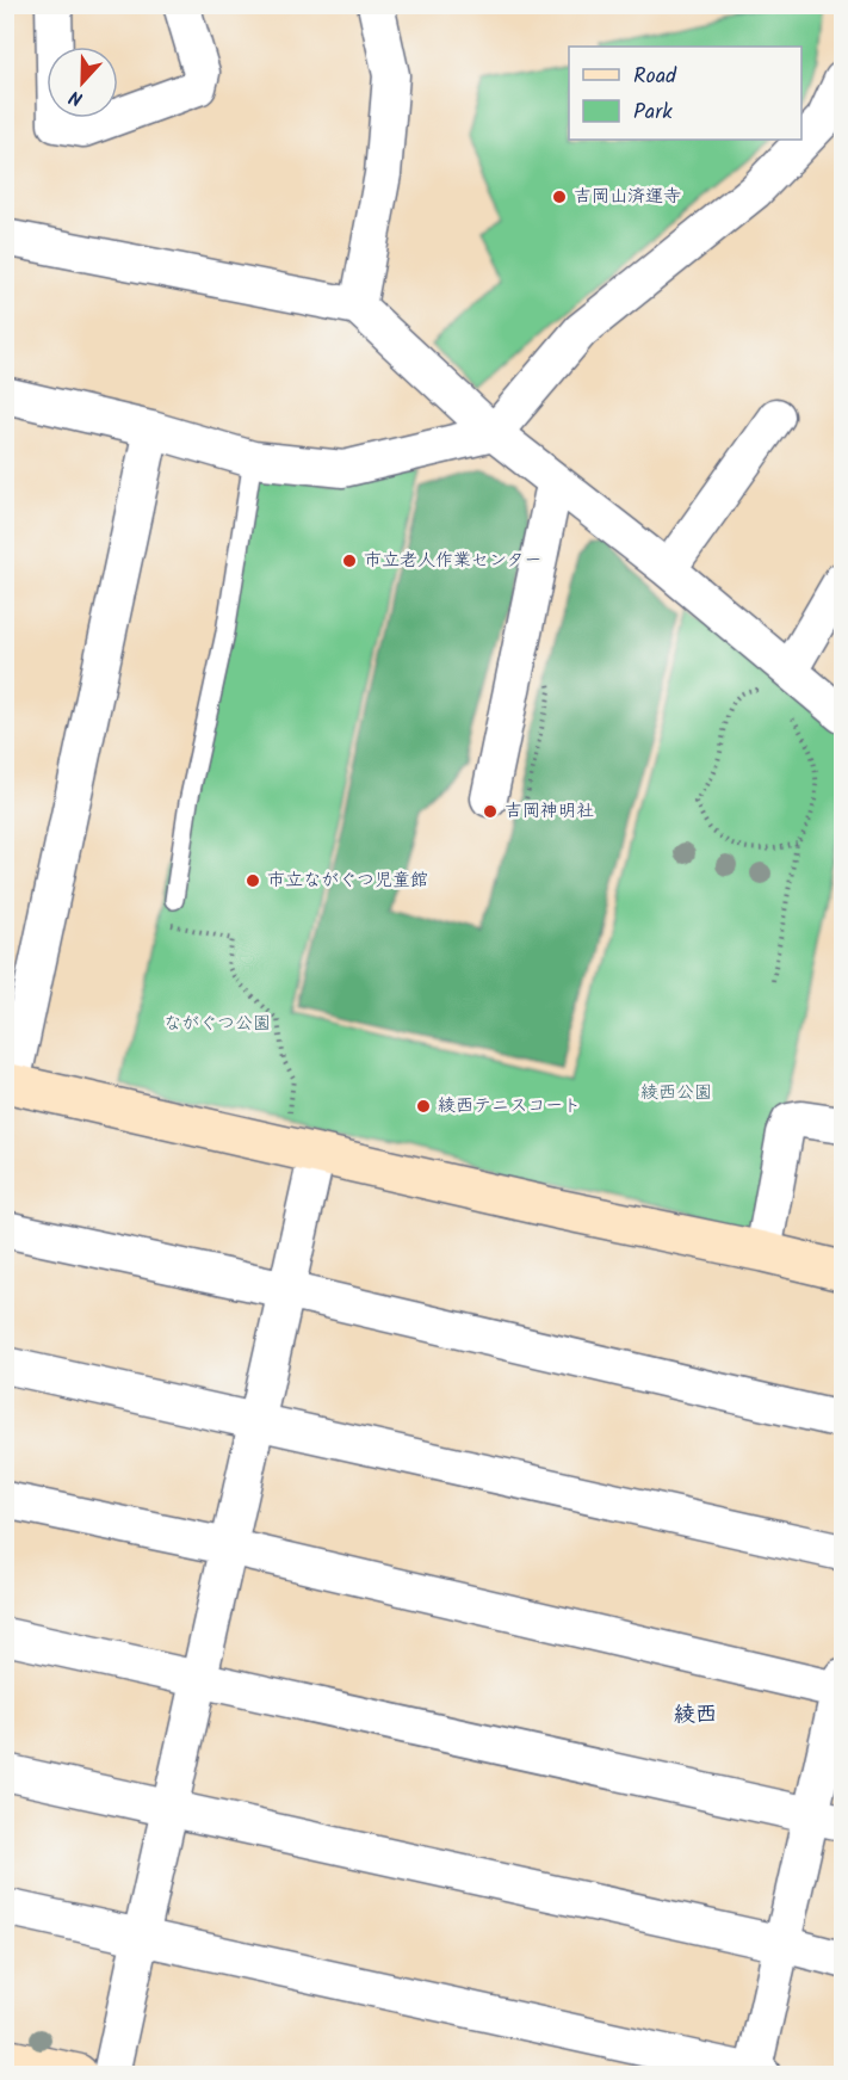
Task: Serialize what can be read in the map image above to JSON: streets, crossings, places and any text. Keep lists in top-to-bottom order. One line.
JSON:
{"districts":["綾西"],"parks":["ながぐつ公園","綾西公園"],"places":["吉岡山済運寺","市立老人作業センター","吉岡神明社","市立ながぐつ児童館","綾西テニスコート"],"legend":["Road","Park"],"north":"bottom"}
